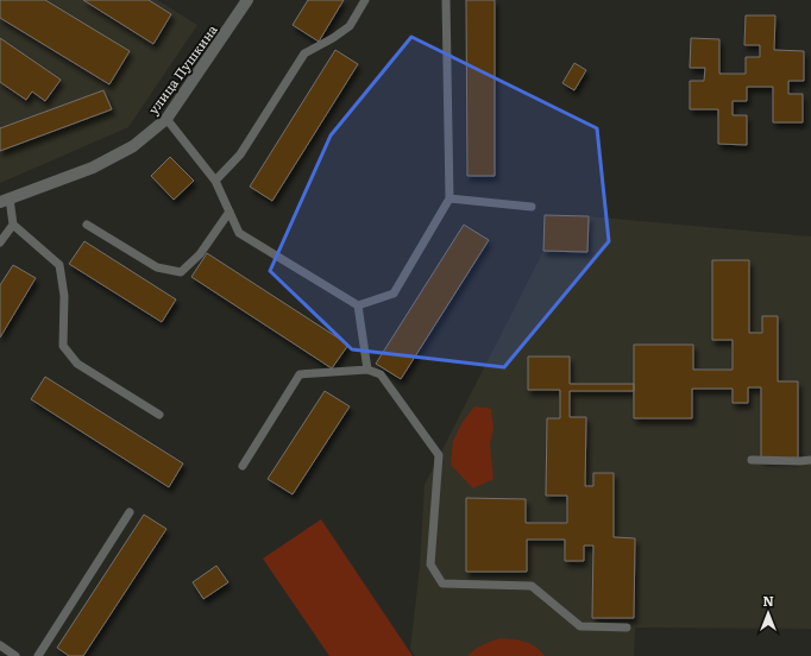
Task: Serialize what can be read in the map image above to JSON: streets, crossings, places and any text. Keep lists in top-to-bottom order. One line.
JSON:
{"streets":{"street":["улица Пушкина"]},"north":"top"}
